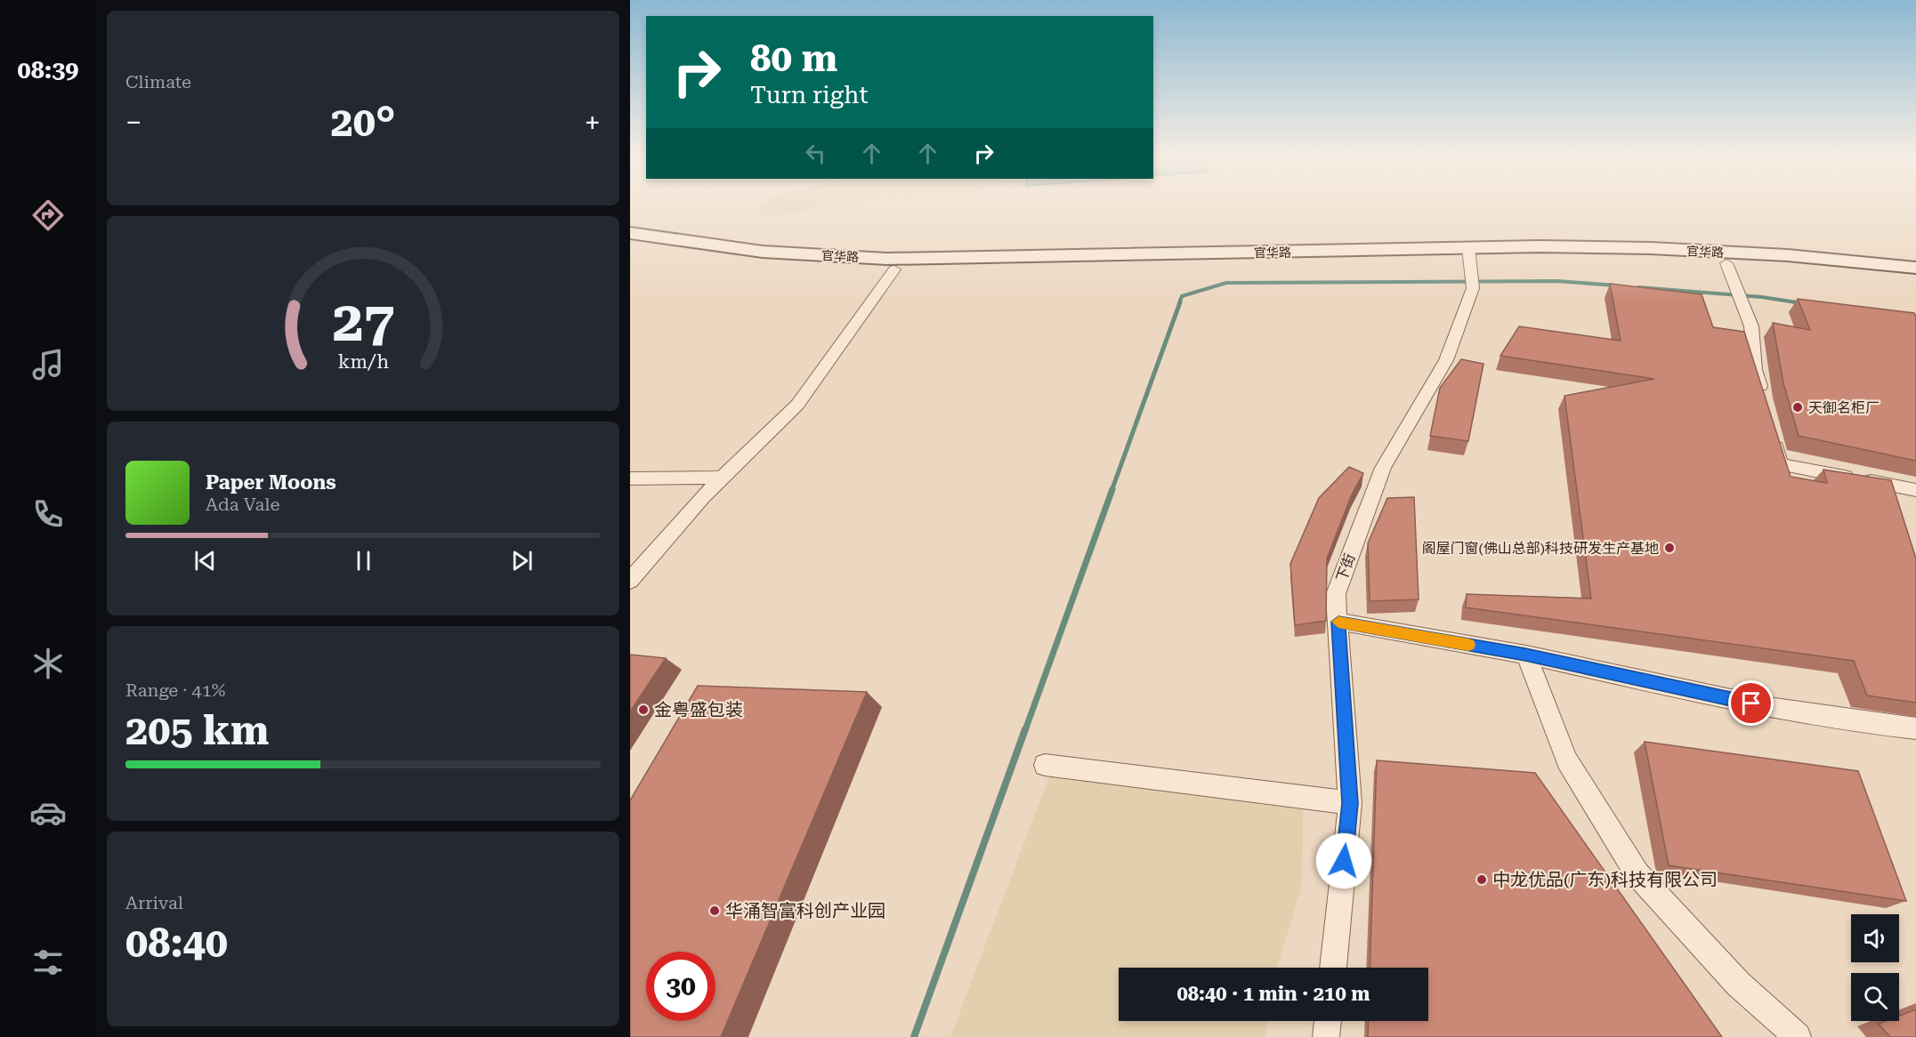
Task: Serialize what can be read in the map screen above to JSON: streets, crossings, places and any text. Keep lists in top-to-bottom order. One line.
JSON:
{"streets":{"main road":["官华路"],"street":["下街"]},"crossings":[["官华路","下街"]],"places":["天御名柜厂","阁屋门窗(佛山总部)科技研发生产基地","金粤盛包装","中龙优品(广东)科技有限公司","华涌智富科创产业园"],"page":{"tabs":"08:39","tile":["Climate",["Range · 41%","205 km"],["Arrival","08:40"]],"turn":["80 m","Turn right"],"heat":["−","20°","+"],"song":["Paper Moons","Ada Vale"],"limit":"30","trip":"08:40 · 1 min · 210 m","gauge":["27","km/h"]}}
